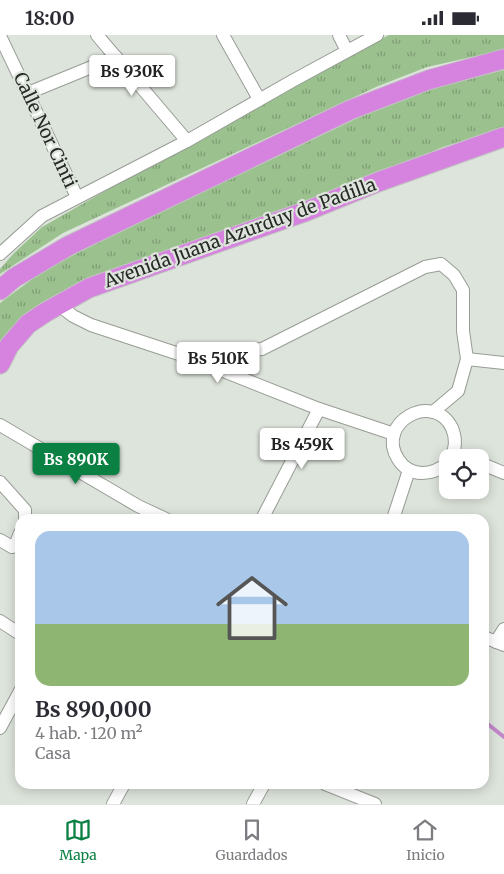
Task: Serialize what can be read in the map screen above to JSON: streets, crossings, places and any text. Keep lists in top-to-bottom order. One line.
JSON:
{"streets":{"highway":["Avenida Juana Azurduy de Padilla"],"street":["Calle Nor Cinti"]},"page":{"status":"18:00","price":["Bs 930K","Bs 510K","Bs 459K","Bs 890K"],"list":[{"name":"Bs 890,000","note":"4 hab. · 120 m² · Casa"}],"tabs":["Mapa","Guardados","Inicio"]}}
